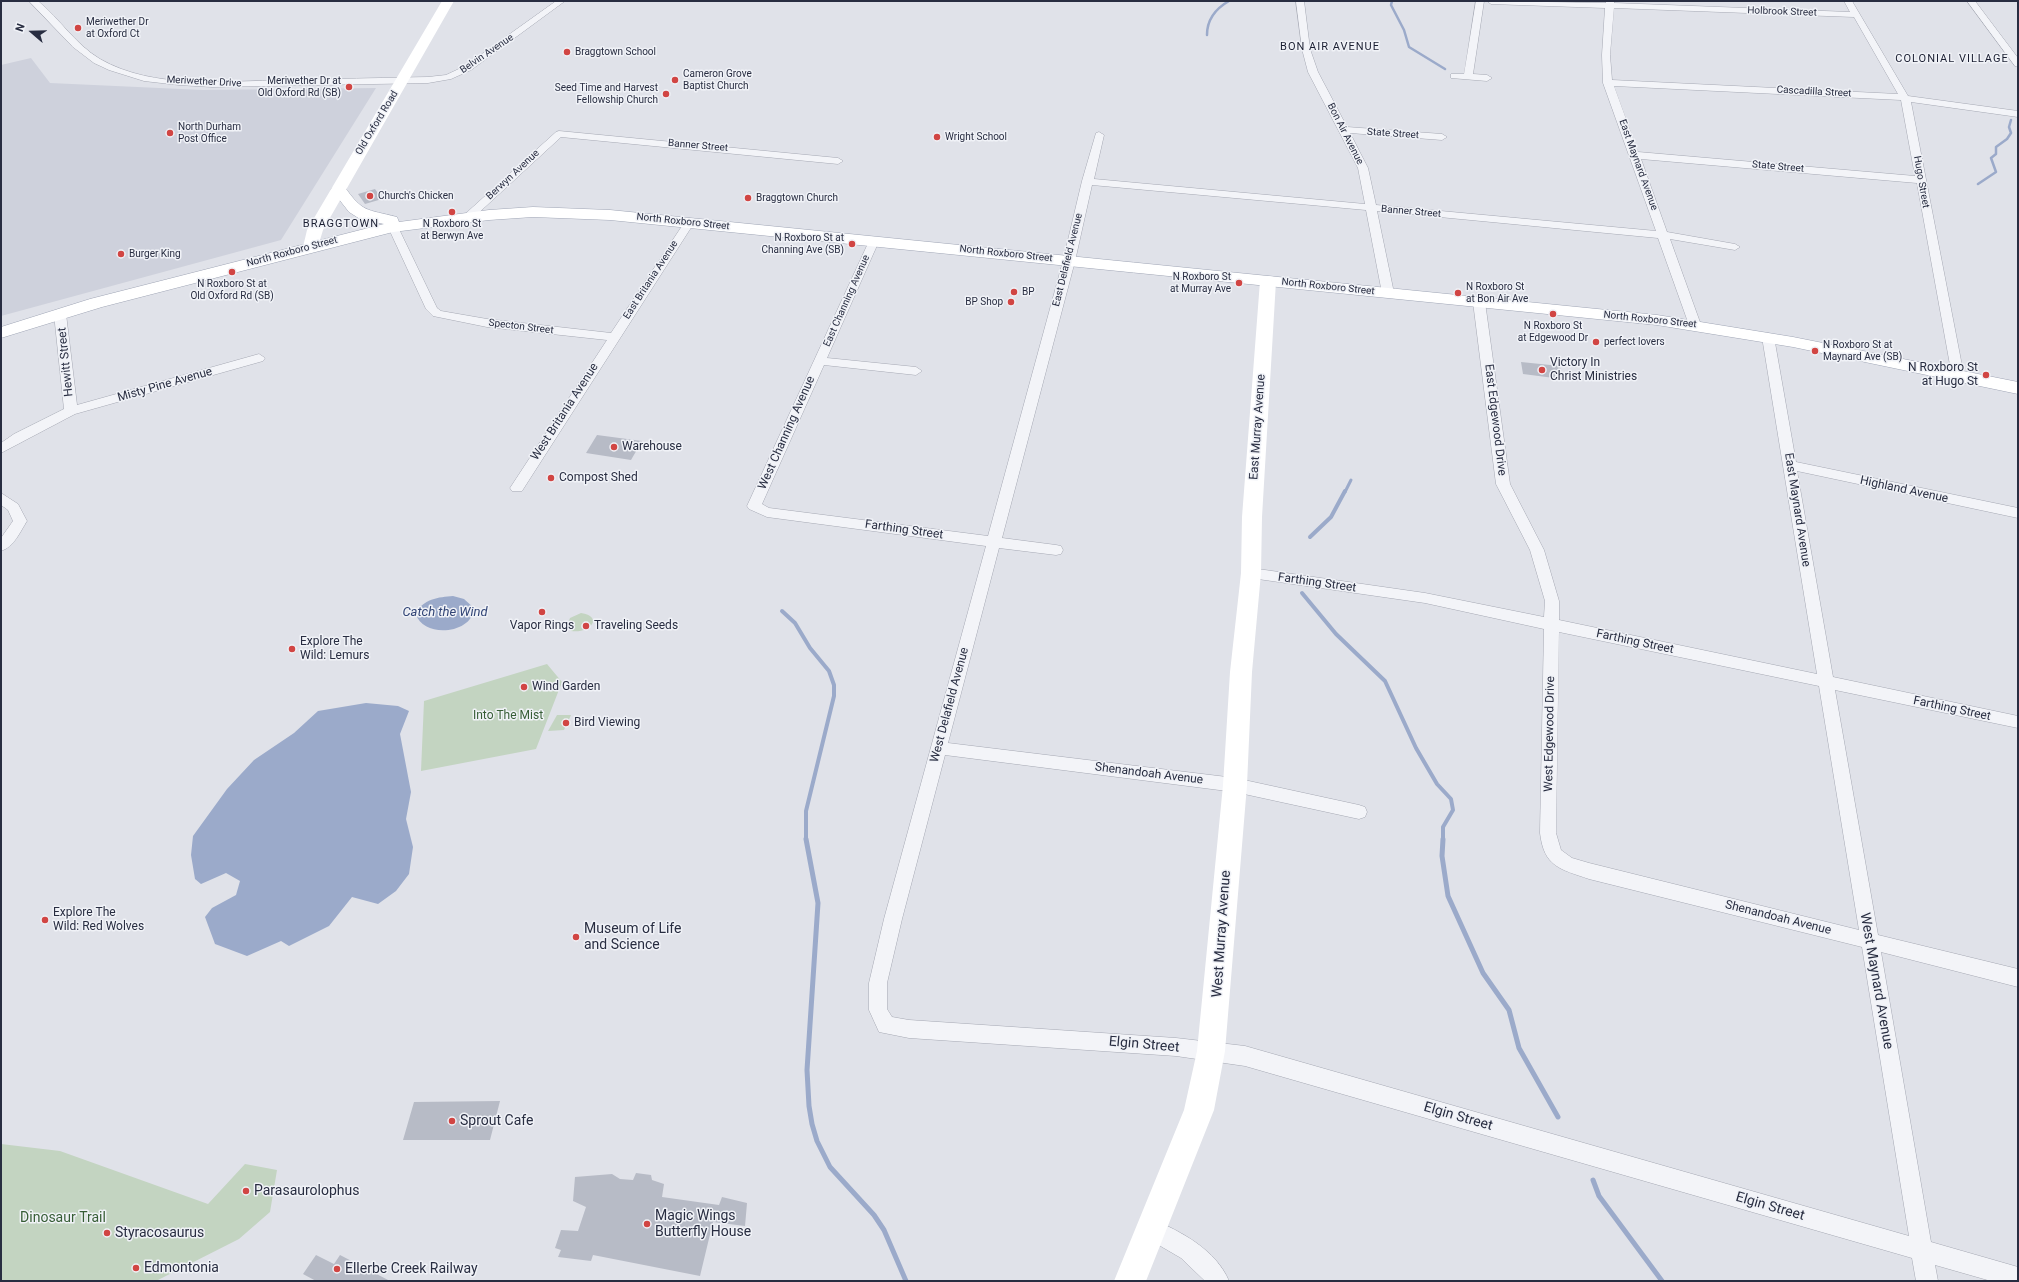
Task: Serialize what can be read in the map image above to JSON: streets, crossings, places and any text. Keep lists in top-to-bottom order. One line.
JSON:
{"streets":{"main road":["Old Oxford Road","North Roxboro Street","East Murray Avenue","West Murray Avenue"],"street":["Holbrook Street","Belvin Avenue","Meriwether Drive","Cascadilla Street","Bon Air Avenue","State Street","Banner Street","East Maynard Avenue","Berwyn Avenue","Hugo Street","East Delafield Avenue","East Britania Avenue","East Channing Avenue","Specton Street","Hewitt Street","Misty Pine Avenue","West Britania Avenue","East Edgewood Drive","West Channing Avenue","Highland Avenue","Farthing Street","West Delafield Avenue","West Edgewood Drive","Shenandoah Avenue","West Maynard Avenue","Elgin Street"]},"crossings":[["Holbrook Street","East Maynard Avenue"],["Holbrook Street","Hugo Street"],["Belvin Avenue","Meriwether Drive"],["Belvin Avenue","Old Oxford Road"],["Meriwether Drive","Old Oxford Road"],["Cascadilla Street","East Maynard Avenue"],["Cascadilla Street","Hugo Street"],["Old Oxford Road","North Roxboro Street"],["Bon Air Avenue","State Street"],["Bon Air Avenue","Banner Street"],["Bon Air Avenue","North Roxboro Street"],["State Street","East Maynard Avenue"],["State Street","Hugo Street"],["Banner Street","East Maynard Avenue"],["Banner Street","Berwyn Avenue"],["Banner Street","East Delafield Avenue"],["East Maynard Avenue","North Roxboro Street"],["East Maynard Avenue","Highland Avenue"],["East Maynard Avenue","Farthing Street"],["East Maynard Avenue","West Maynard Avenue"],["Berwyn Avenue","North Roxboro Street"],["Hugo Street","North Roxboro Street"],["North Roxboro Street","East Delafield Avenue"],["North Roxboro Street","East Britania Avenue"],["North Roxboro Street","East Channing Avenue"],["North Roxboro Street","Specton Street"],["North Roxboro Street","Hewitt Street"],["North Roxboro Street","East Edgewood Drive"],["North Roxboro Street","East Murray Avenue"],["East Delafield Avenue","West Delafield Avenue"],["East Britania Avenue","Specton Street"],["East Britania Avenue","West Britania Avenue"],["East Channing Avenue","West Channing Avenue"],["Specton Street","West Britania Avenue"],["Hewitt Street","Misty Pine Avenue"],["East Edgewood Drive","Farthing Street"],["East Edgewood Drive","West Edgewood Drive"],["East Murray Avenue","Farthing Street"],["East Murray Avenue","West Murray Avenue"],["West Channing Avenue","Farthing Street"],["Farthing Street","West Delafield Avenue"],["Farthing Street","West Edgewood Drive"],["Farthing Street","West Murray Avenue"],["Farthing Street","West Maynard Avenue"],["West Delafield Avenue","Shenandoah Avenue"],["West Delafield Avenue","Elgin Street"],["West Edgewood Drive","Shenandoah Avenue"],["Shenandoah Avenue","West Murray Avenue"],["Shenandoah Avenue","West Maynard Avenue"],["West Murray Avenue","Elgin Street"],["West Maynard Avenue","Elgin Street"]],"districts":["BON AIR AVENUE","COLONIAL VILLAGE","BRAGGTOWN"],"water":["Catch the Wind"],"parks":["Into The Mist","Dinosaur Trail"],"places":["Meriwether Dr at Oxford Ct","Braggtown School","Cameron Grove Baptist Church","Meriwether Dr at Old Oxford Rd (SB)","Seed Time and Harvest Fellowship Church","North Durham Post Office","Wright School","Church's Chicken","Braggtown Church","N Roxboro St at Berwyn Ave","N Roxboro St at Channing Ave (SB)","Burger King","N Roxboro St at Old Oxford Rd (SB)","N Roxboro St at Murray Ave","BP","N Roxboro St at Bon Air Ave","BP Shop","N Roxboro St at Edgewood Dr","perfect lovers","N Roxboro St at Maynard Ave (SB)","Victory In Christ Ministries","N Roxboro St at Hugo St","Warehouse","Compost Shed","Vapor Rings","Traveling Seeds","Explore The Wild: Lemurs","Wind Garden","Bird Viewing","Explore The Wild: Red Wolves","Museum of Life and Science","Sprout Cafe","Parasaurolophus","Magic Wings Butterfly House","Styracosaurus","Edmontonia","Ellerbe Creek Railway"],"north":"left"}
